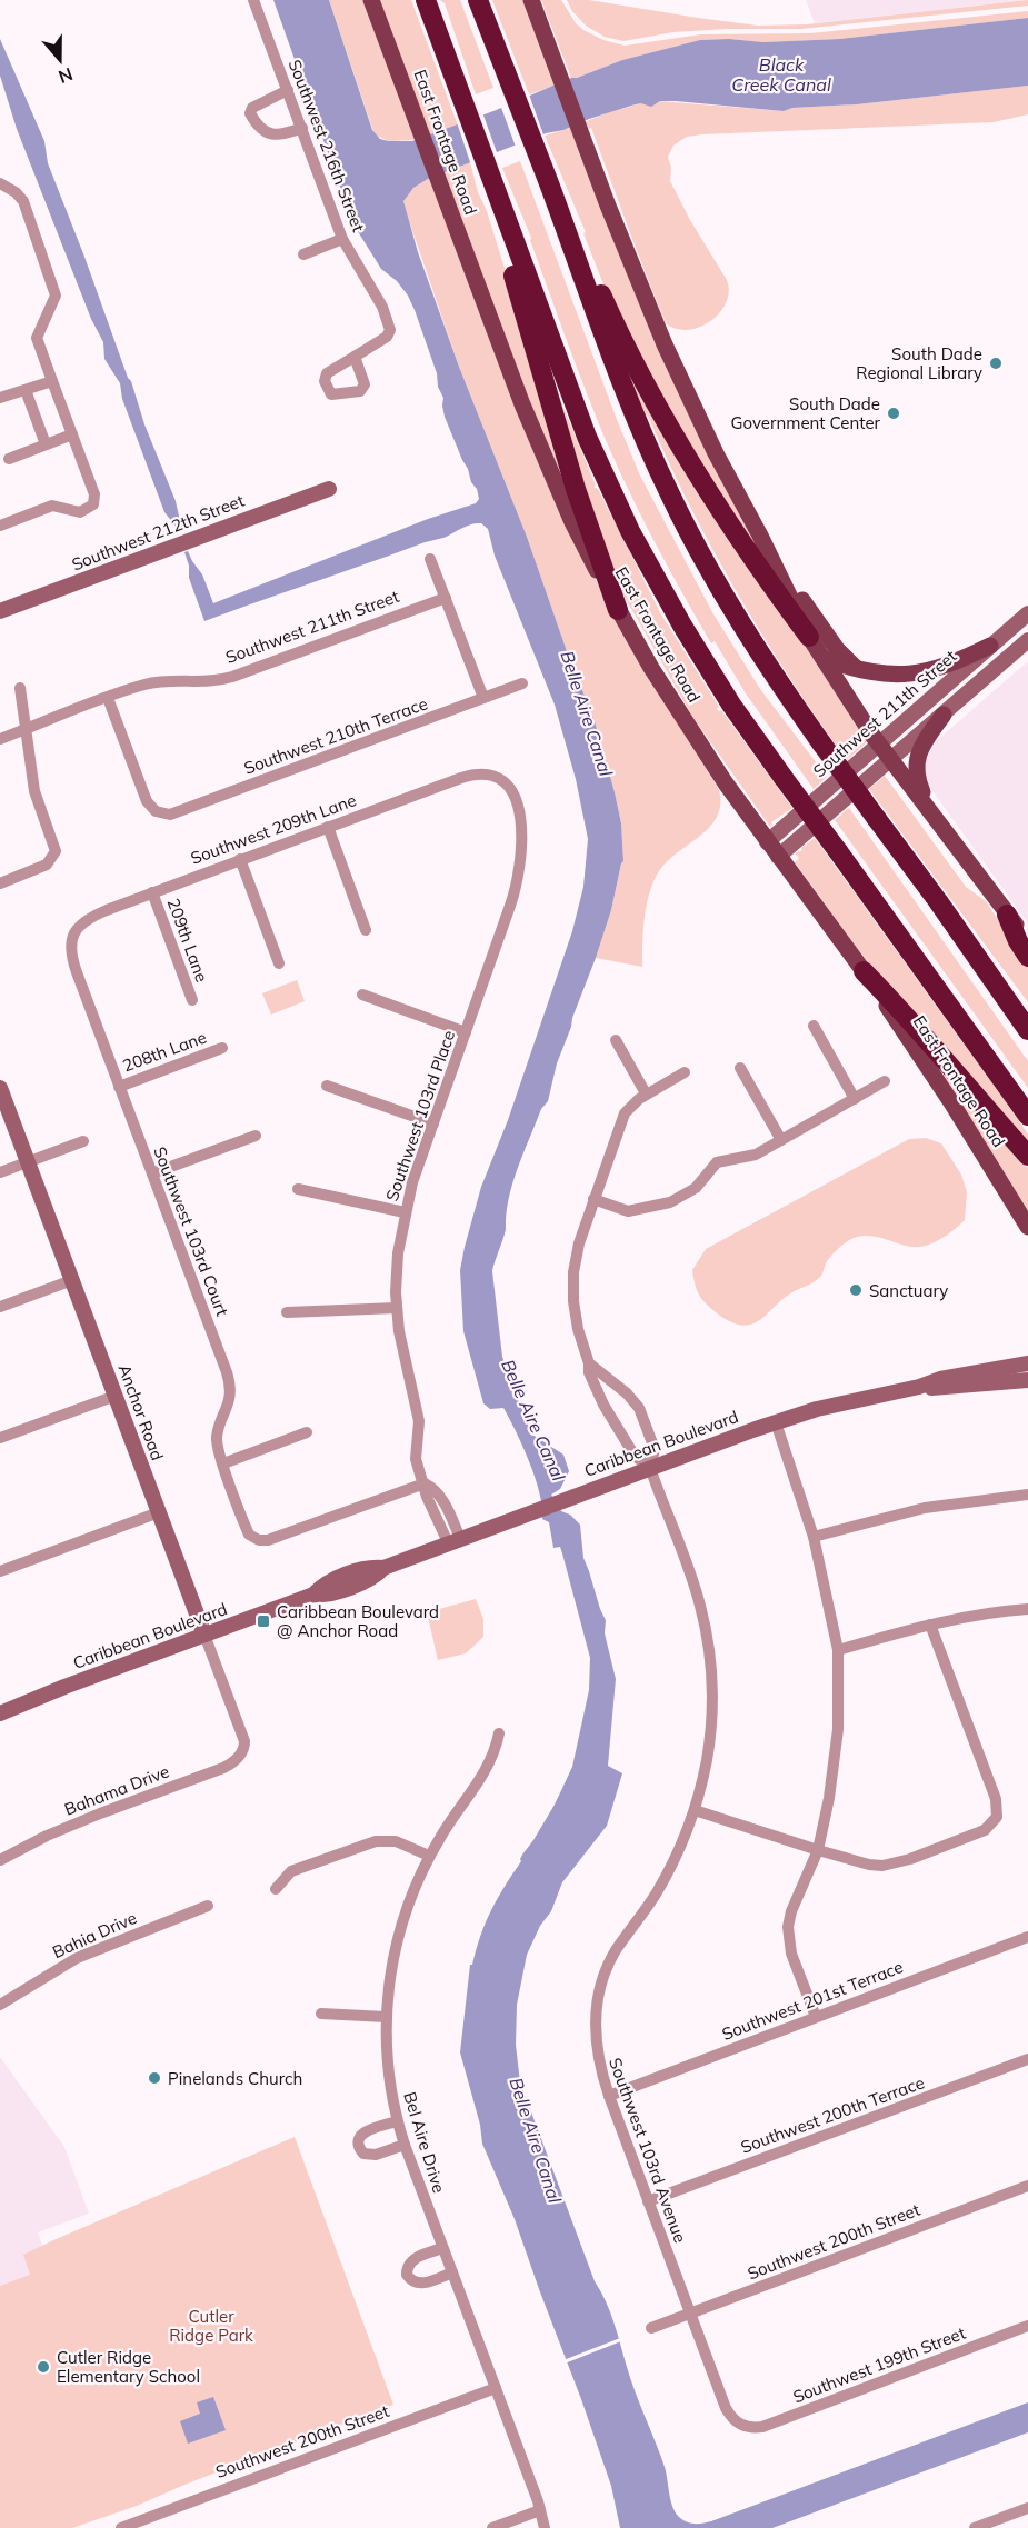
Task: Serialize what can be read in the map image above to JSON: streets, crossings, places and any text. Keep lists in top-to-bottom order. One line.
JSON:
{"streets":{"main road":["East Frontage Road"],"street":["Southwest 216th Street","Southwest 212th Street","Southwest 211th Street","Southwest 210th Terrace","Southwest 209th Lane","209th Lane","208th Lane","Southwest 103rd Place","Southwest 103rd Court","Anchor Road","Caribbean Boulevard","Bahama Drive","Bahia Drive","Southwest 201st Terrace","Southwest 200th Terrace","Bel Aire Drive","Southwest 103rd Avenue","Southwest 200th Street","Southwest 199th Street"]},"crossings":[["East Frontage Road","Southwest 211th Street"],["Southwest 211th Street","Southwest 210th Terrace"],["Southwest 209th Lane","209th Lane"],["Southwest 209th Lane","Southwest 103rd Place"],["Southwest 209th Lane","Southwest 103rd Court"],["208th Lane","Southwest 103rd Court"],["Southwest 103rd Place","Southwest 103rd Court"],["Southwest 103rd Place","Caribbean Boulevard"],["Anchor Road","Caribbean Boulevard"],["Anchor Road","Bahama Drive"],["Caribbean Boulevard","Southwest 103rd Avenue"],["Southwest 201st Terrace","Southwest 103rd Avenue"],["Southwest 200th Terrace","Southwest 103rd Avenue"],["Bel Aire Drive","Southwest 200th Street"],["Southwest 103rd Avenue","Southwest 200th Street"],["Southwest 103rd Avenue","Southwest 199th Street"]],"water":["Black Creek Canal","Belle Aire Canal"],"parks":["Cutler Ridge Park"],"places":{"other":["South Dade Regional Library","South Dade Government Center","Sanctuary","Pinelands Church","Cutler Ridge Elementary School"],"transit":["Caribbean Boulevard @ Anchor Road"]},"north":"bottom"}
